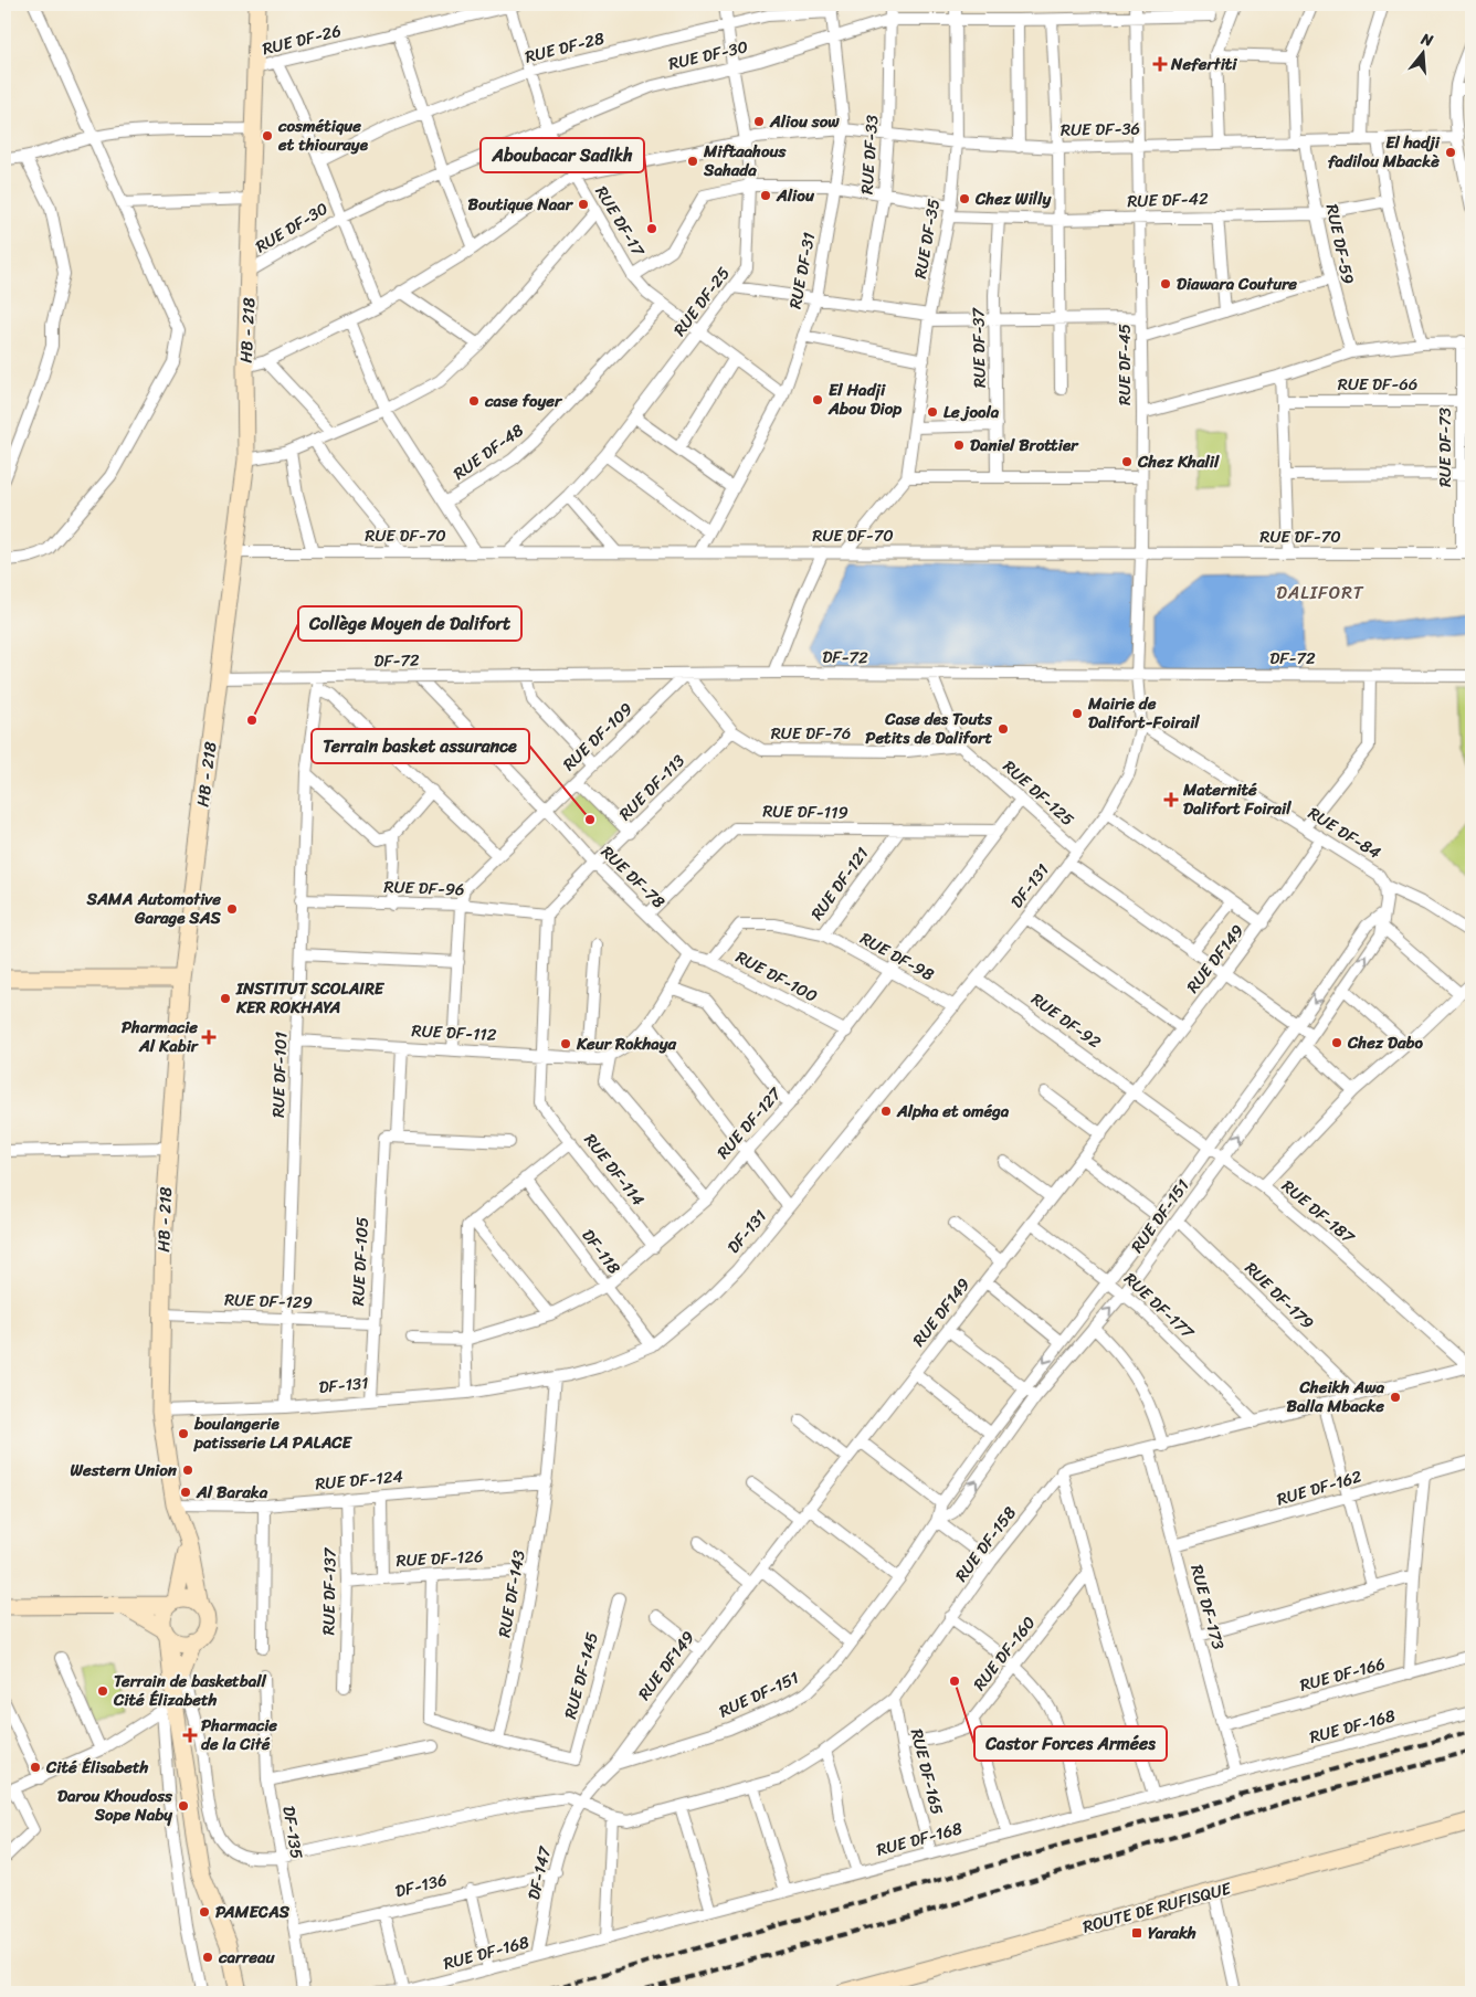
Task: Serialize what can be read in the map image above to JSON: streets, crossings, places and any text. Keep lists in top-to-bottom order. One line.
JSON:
{"streets":{"main road":["HB - 218","ROUTE DE RUFISQUE"],"street":["RUE DF-26","RUE DF-28","RUE DF-30","RUE DF-36","RUE DF-33","RUE DF-42","RUE DF-17","RUE DF-35","RUE DF-59","RUE DF-31","RUE DF-25","RUE DF-37","RUE DF-45","RUE DF-66","RUE DF-73","RUE DF-48","RUE DF-70","DF-72","RUE DF-76","RUE DF-109","RUE DF-113","RUE DF-125","RUE DF-119","RUE DF-84","RUE DF-78","RUE DF-121","DF-131","RUE DF-96","RUE DF-98","RUE DF149","RUE DF-100","RUE DF-92","RUE DF-112","RUE DF-101","RUE DF-127","RUE DF-114","RUE DF-187","RUE DF-151","DF-118","RUE DF-105","RUE DF-179","RUE DF-129","RUE DF-177","RUE DF-124","RUE DF-162","RUE DF-158","RUE DF-126","RUE DF-137","RUE DF-143","RUE DF-173","RUE DF-160","RUE DF-166","RUE DF-145","RUE DF-168","RUE DF-165","DF-135","DF-147","DF-136"]},"crossings":[["RUE DF-26","RUE DF-17"],["RUE DF-26","HB - 218"],["RUE DF-28","RUE DF-17"],["RUE DF-28","RUE DF-31"],["RUE DF-28","RUE DF-25"],["RUE DF-30","RUE DF-33"],["RUE DF-30","RUE DF-17"],["RUE DF-30","RUE DF-35"],["RUE DF-30","RUE DF-31"],["RUE DF-30","RUE DF-25"],["RUE DF-30","HB - 218"],["RUE DF-30","RUE DF-45"],["RUE DF-36","RUE DF-33"],["RUE DF-36","RUE DF-17"],["RUE DF-36","RUE DF-35"],["RUE DF-36","RUE DF-59"],["RUE DF-36","RUE DF-31"],["RUE DF-36","RUE DF-25"],["RUE DF-36","RUE DF-45"],["RUE DF-33","RUE DF-42"],["RUE DF-42","RUE DF-17"],["RUE DF-42","RUE DF-35"],["RUE DF-42","RUE DF-59"],["RUE DF-42","RUE DF-31"],["RUE DF-42","RUE DF-25"],["RUE DF-42","RUE DF-37"],["RUE DF-42","RUE DF-45"],["RUE DF-17","RUE DF-31"],["RUE DF-17","RUE DF-25"],["RUE DF-17","RUE DF-48"],["RUE DF-31","RUE DF-70"],["RUE DF-25","RUE DF-70"],["HB - 218","RUE DF-70"],["HB - 218","DF-72"],["HB - 218","DF-131"],["HB - 218","RUE DF-129"],["HB - 218","RUE DF-124"],["RUE DF-45","RUE DF-70"],["RUE DF-45","DF-72"],["RUE DF-45","RUE DF-84"],["RUE DF-45","DF-131"],["RUE DF-66","RUE DF-73"],["RUE DF-73","RUE DF-70"],["DF-72","RUE DF-76"],["DF-72","RUE DF-109"],["DF-72","RUE DF-125"],["DF-72","RUE DF-78"],["DF-72","RUE DF-101"],["RUE DF-76","RUE DF-109"],["RUE DF-76","RUE DF-113"],["RUE DF-76","RUE DF-125"],["RUE DF-109","RUE DF-78"],["RUE DF-109","RUE DF-96"],["RUE DF-113","RUE DF-78"],["RUE DF-113","RUE DF-96"],["RUE DF-125","DF-131"],["RUE DF-125","RUE DF-127"],["RUE DF-119","RUE DF-78"],["RUE DF-119","RUE DF-121"],["RUE DF-119","RUE DF-127"],["RUE DF-84","DF-131"],["RUE DF-84","RUE DF149"],["RUE DF-84","RUE DF-151"],["RUE DF-78","RUE DF-100"],["RUE DF-121","RUE DF-98"],["RUE DF-121","RUE DF-100"],["DF-131","RUE DF-98"],["DF-131","RUE DF-92"],["DF-131","RUE DF-101"],["DF-131","DF-118"],["DF-131","RUE DF-105"],["DF-131","RUE DF-143"],["RUE DF-96","RUE DF-101"],["RUE DF-98","RUE DF-127"],["RUE DF149","RUE DF-92"],["RUE DF149","RUE DF-187"],["RUE DF149","RUE DF-151"],["RUE DF149","RUE DF-177"],["RUE DF149","RUE DF-158"],["RUE DF149","DF-147"],["RUE DF-100","RUE DF-127"],["RUE DF-92","RUE DF-187"],["RUE DF-112","RUE DF-101"],["RUE DF-112","RUE DF-114"],["RUE DF-101","RUE DF-129"],["RUE DF-127","RUE DF-114"],["RUE DF-127","DF-118"],["RUE DF-187","RUE DF-151"],["RUE DF-151","RUE DF-179"],["RUE DF-151","RUE DF-177"],["RUE DF-105","RUE DF-129"],["RUE DF-124","RUE DF-137"],["RUE DF-124","RUE DF-143"],["RUE DF-162","RUE DF-173"],["RUE DF-158","RUE DF-165"],["RUE DF-158","DF-147"],["RUE DF-126","RUE DF-137"],["RUE DF-126","RUE DF-143"],["RUE DF-143","RUE DF-145"],["RUE DF-173","RUE DF-166"],["RUE DF-173","RUE DF-168"],["RUE DF-160","RUE DF-165"],["RUE DF-168","RUE DF-165"],["RUE DF-168","DF-147"],["DF-135","DF-136"],["DF-147","DF-136"]],"districts":["DALIFORT"],"places":{"health":["Nefertiti","Maternité Dalifort Foirail","Pharmacie Al Kabir","Pharmacie de la Cité"],"other":["Aliou sow","cosmétique et thiouraye","El hadji fadilou Mbackè","Miftaahous Sahada","Aliou","Chez Willy","Boutique Naar","Aboubacar Sadikh","Diawara Couture","El Hadji Abou Diop","case foyer","Le joola","Daniel Brottier","Chez Khalil","Mairie de Dalifort-Foirail","Collège Moyen de Dalifort","Case des Touts Petits de Dalifort","Terrain basket assurance","SAMA Automotive Garage SAS","INSTITUT SCOLAIRE KER ROKHAYA","Chez Dabo","Keur Rokhaya","Alpha et oméga","Cheikh Awa Balla Mbacke","boulangerie patisserie LA PALACE","Western Union","Al Baraka","Castor Forces Armées","Terrain de basketball Cité Élizabeth","Cité Élisabeth","Darou Khoudoss Sope Naby","PAMECAS","carreau"],"transit":["Yarakh"]},"north":"top"}
